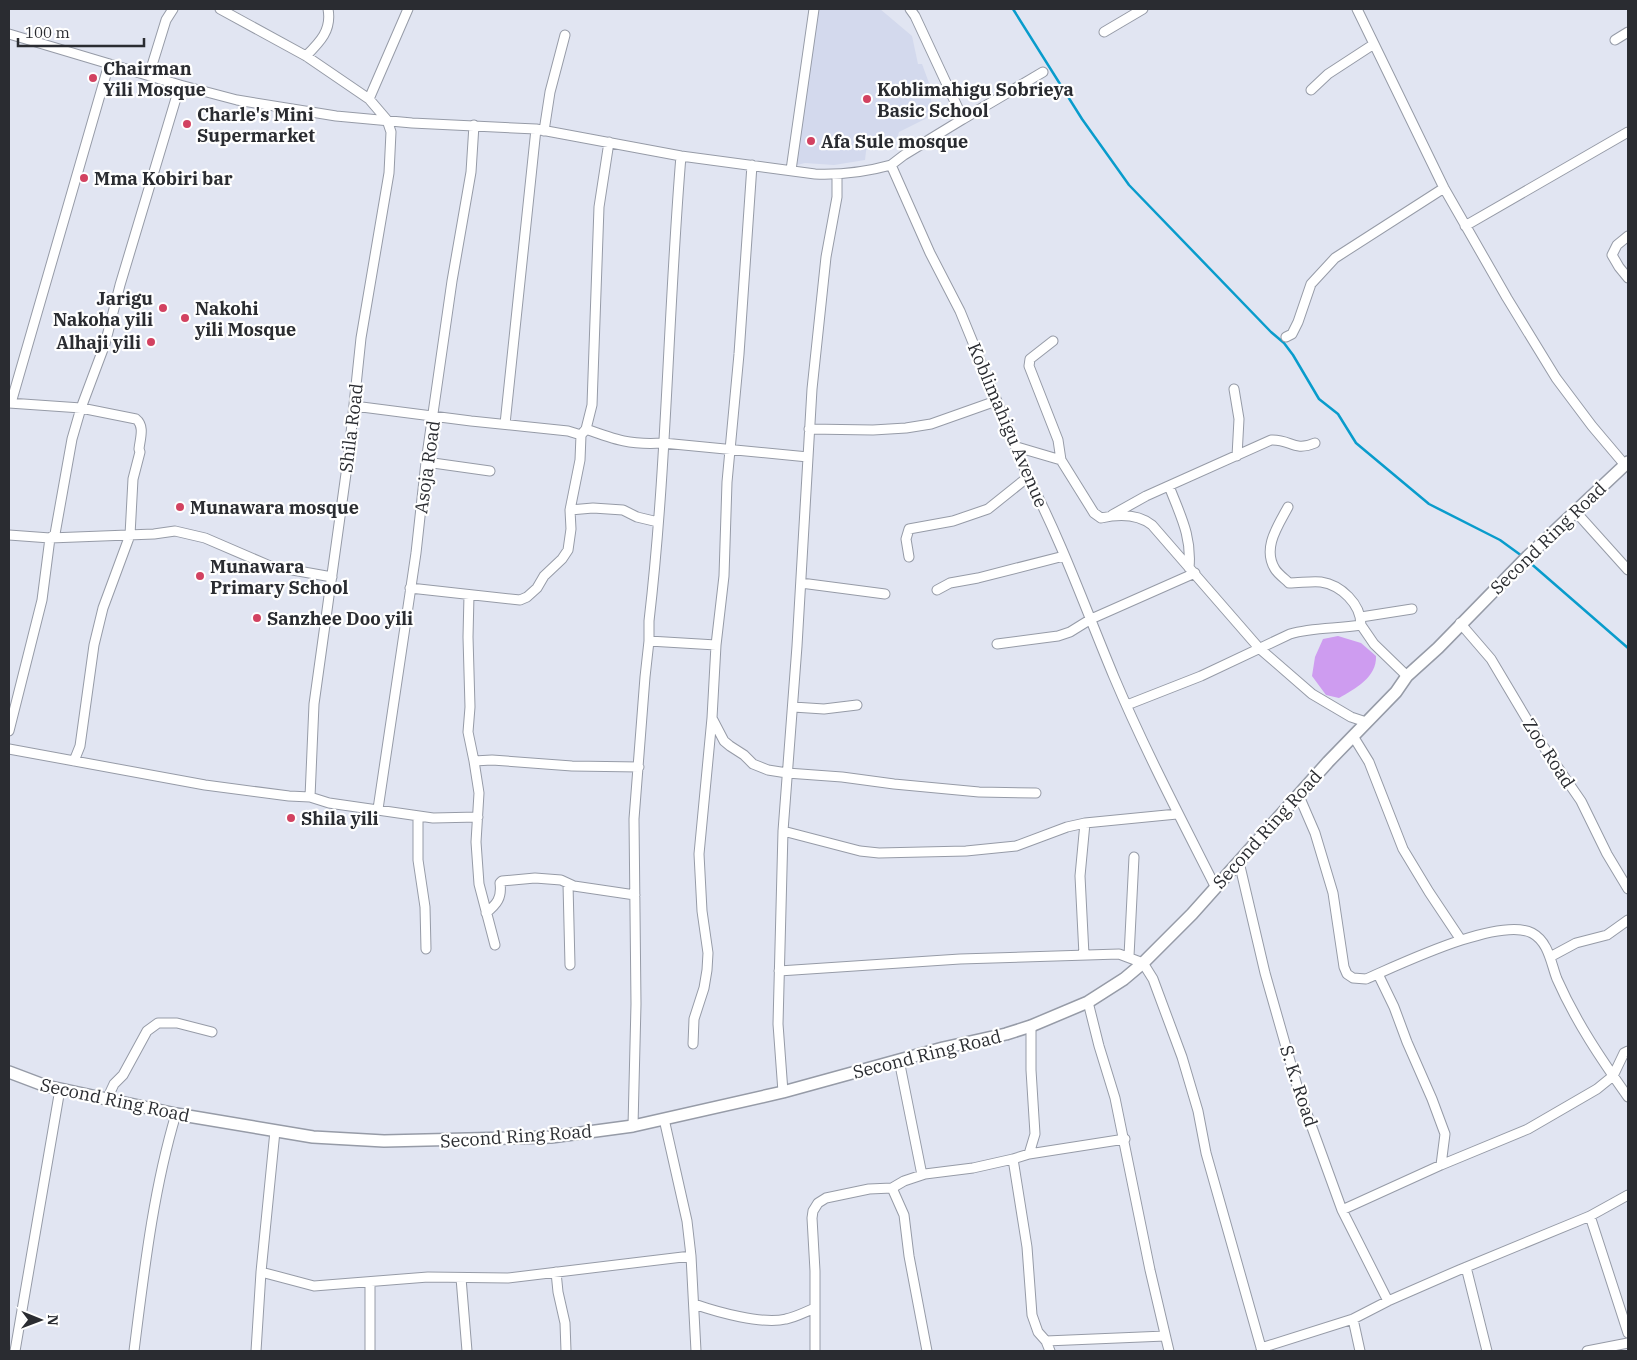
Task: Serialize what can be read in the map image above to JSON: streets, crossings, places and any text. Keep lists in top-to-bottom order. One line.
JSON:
{"streets":{"street":["Koblimahigu Avenue","Shila Road","Asoja Road","Second Ring Road","Zoo Road","S. K. Road"]},"crossings":[["Koblimahigu Avenue","Second Ring Road"],["Second Ring Road","Zoo Road"],["Second Ring Road","S. K. Road"]],"places":["Chairman Yili Mosque","Koblimahigu Sobrieya Basic School","Charle's Mini Supermarket","Afa Sule mosque","Mma Kobiri bar","Jarigu Nakoha yili","Nakohi yili Mosque","Alhaji yili","Munawara mosque","Munawara Primary School","Sanzhee Doo yili","Shila yili"],"scale_bar":"100 m","north":"right"}
